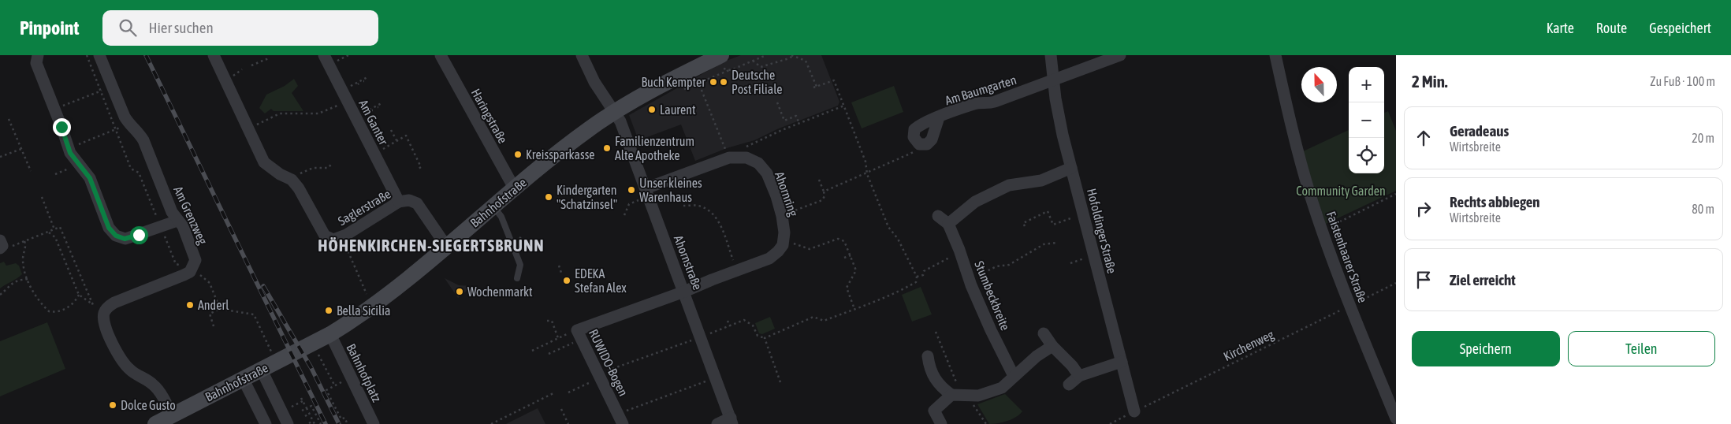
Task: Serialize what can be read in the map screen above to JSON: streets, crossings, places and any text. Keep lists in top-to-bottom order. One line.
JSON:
{"streets":{"street":["Am Baumgarten","Haringstraße","Am Ganter","Ahornring","Bahnhofstraße","Saglerstraße","Am Grenzweg","Hofoldinger Straße","Faistenhaarer Straße","Ahornstraße","Stumbeckbreite","RUWIDO-Bogen","Bahnhofplatz"],"path":["Kirchenweg"]},"crossings":[["Am Baumgarten","Hofoldinger Straße"],["Haringstraße","Bahnhofstraße"],["Am Ganter","Saglerstraße"],["Ahornring","Ahornstraße"],["Bahnhofstraße","Saglerstraße"],["Bahnhofstraße","Ahornstraße"],["Bahnhofstraße","Bahnhofplatz"],["Hofoldinger Straße","Kirchenweg"],["Faistenhaarer Straße","Kirchenweg"],["Ahornstraße","RUWIDO-Bogen"]],"districts":["HÖHENKIRCHEN-SIEGERTSBRUNN"],"parks":["Community Garden"],"places":["Buch Kempter","Deutsche Post Filiale","Laurent","Familienzentrum Alte Apotheke","Kreissparkasse","Unser kleines Warenhaus","Kindergarten \"Schatzinsel\"","EDEKA Stefan Alex","Wochenmarkt","Anderl","Bella Sicilia","Dolce Gusto"],"north":"top","page":{"header":"Pinpoint","search":"Hier suchen","nav":["Karte","Route","Gespeichert"],"heading":["2 Min.","Zu Fuß · 100 m"],"map_buttons":["+","−"],"list":[["Geradeaus","Wirtsbreite","20 m"],["Rechts abbiegen","Wirtsbreite","80 m"],"Ziel erreicht"],"buttons":["Speichern","Teilen"]}}
